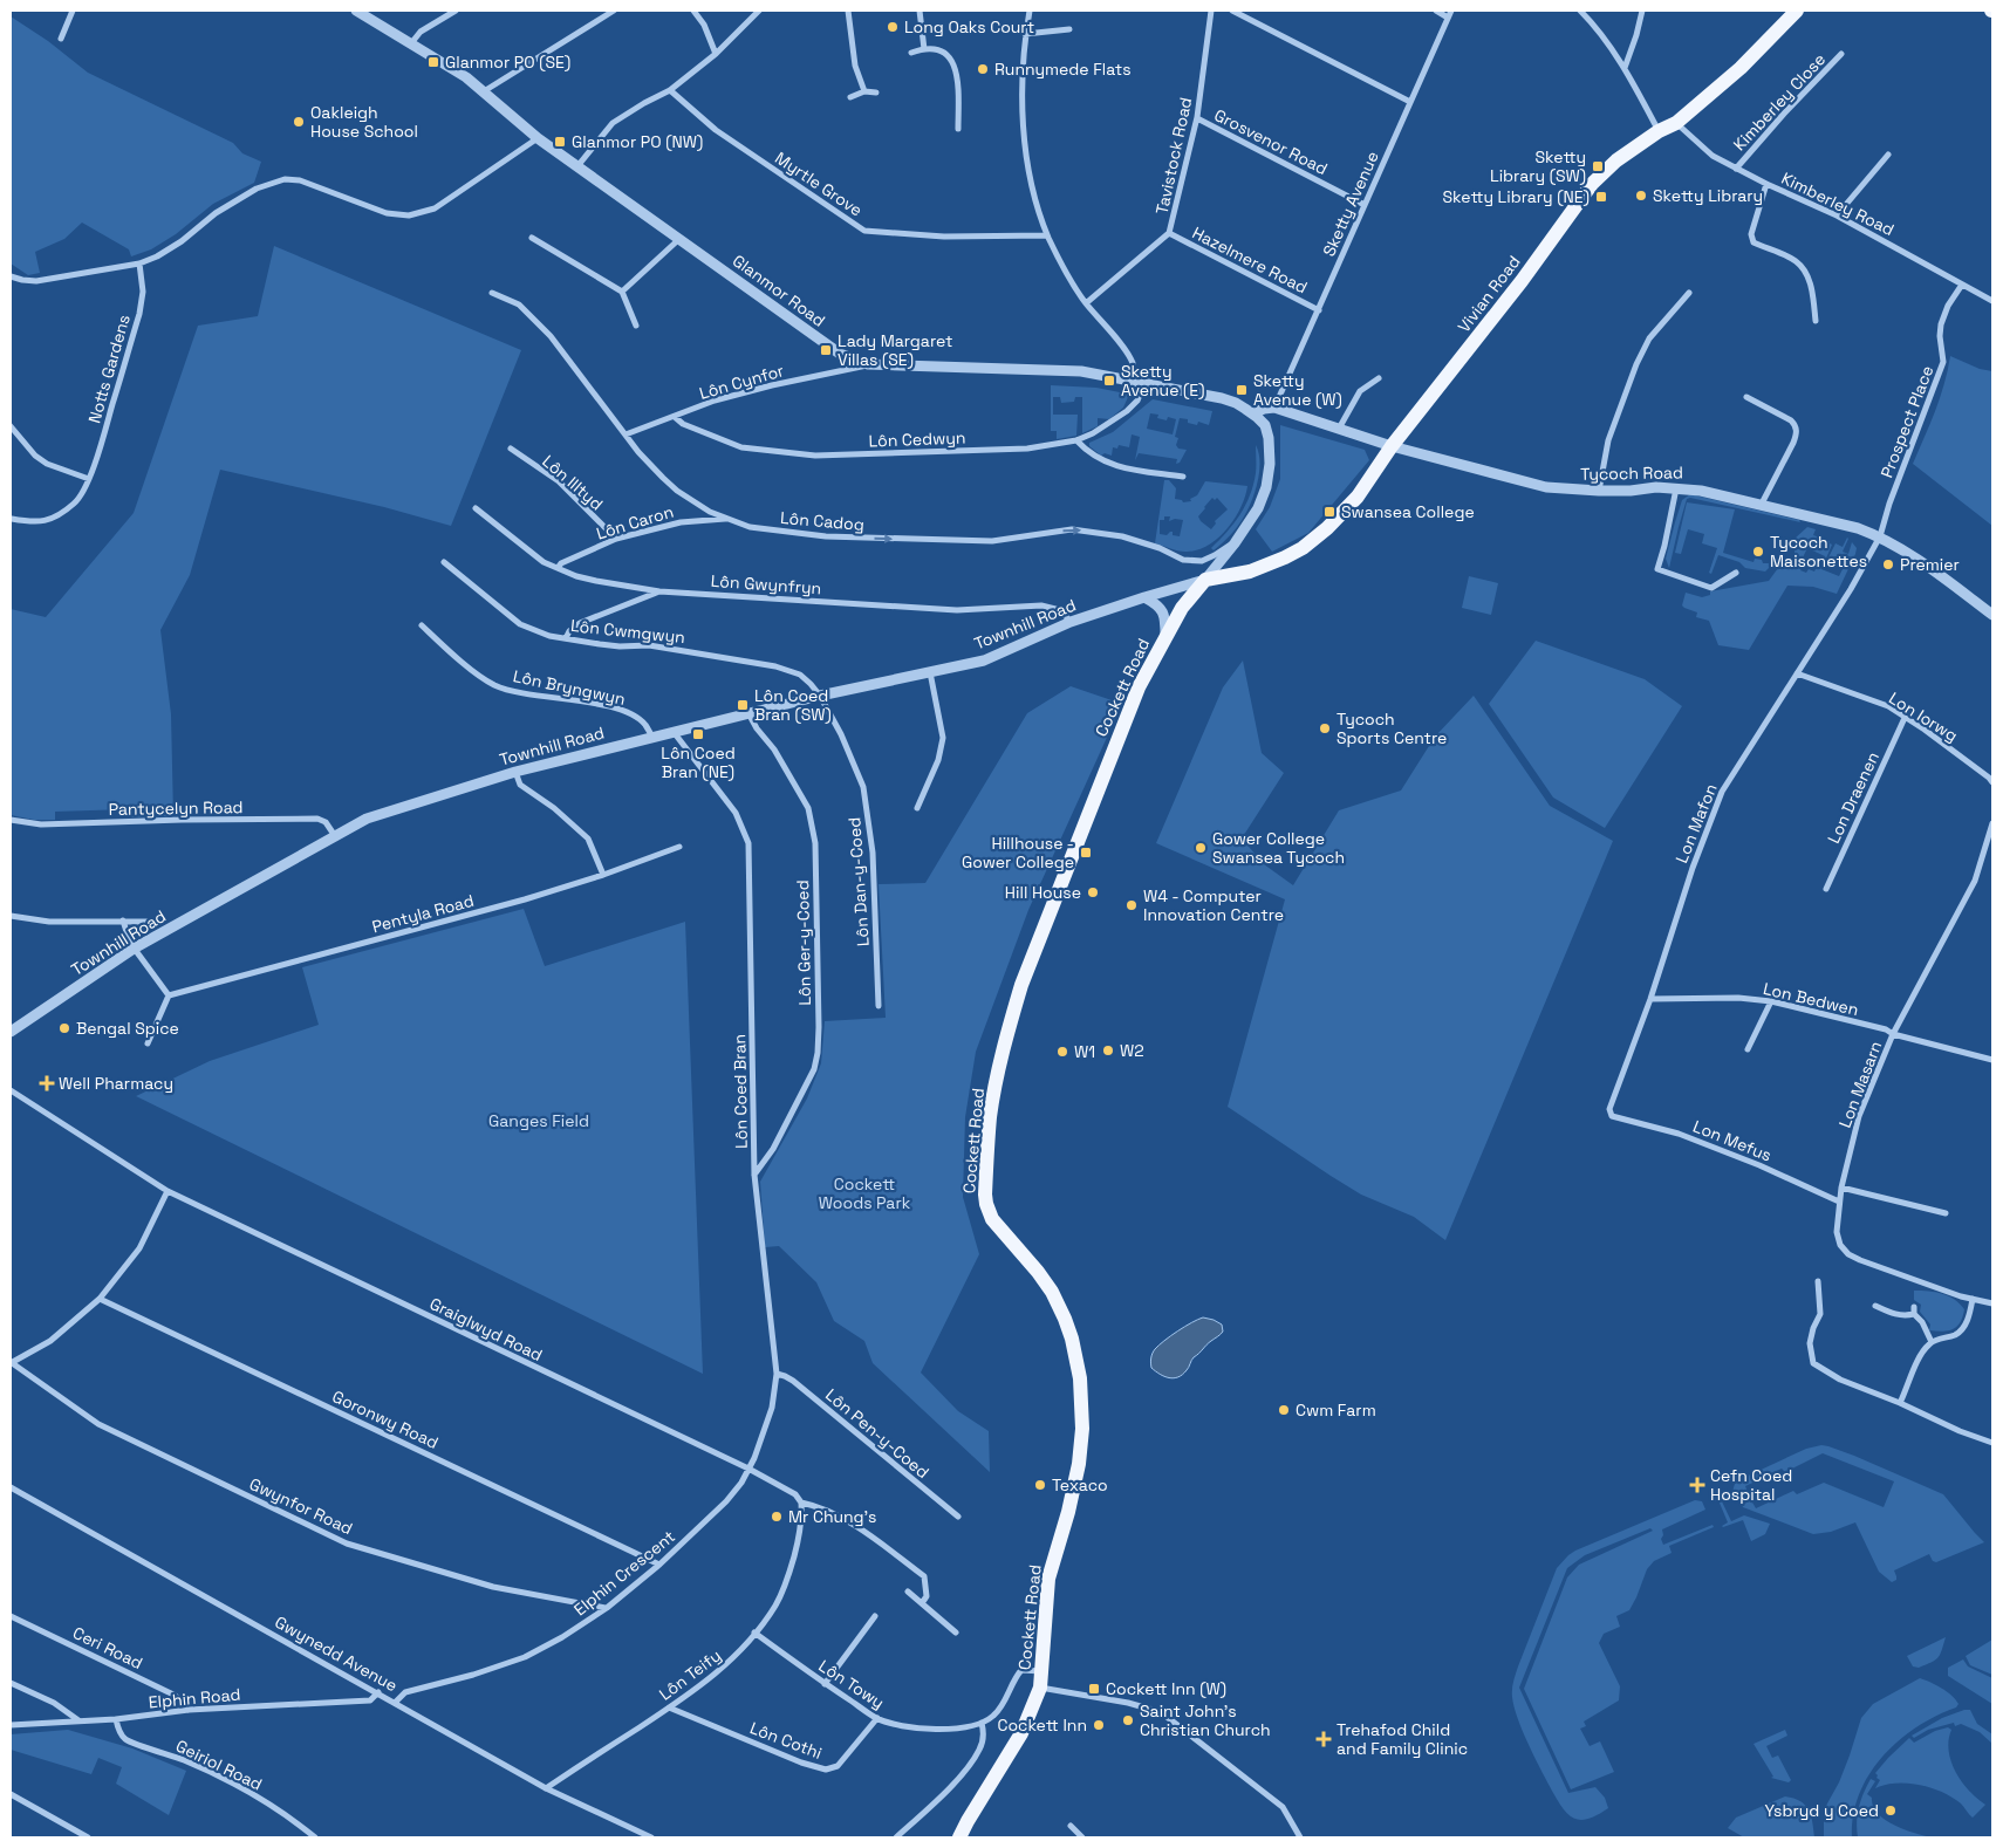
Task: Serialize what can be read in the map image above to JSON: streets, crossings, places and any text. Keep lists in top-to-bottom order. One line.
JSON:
{"streets":{"main road":["Vivian Road","Cockett Road"],"street":["Kimberley Close","Grosvenor Road","Tavistock Road","Myrtle Grove","Sketty Avenue","Kimberley Road","Hazelmere Road","Glanmor Road","Notts Gardens","Lôn Cynfor","Prospect Place","Lôn Cedwyn","Tycoch Road","Lôn Illtyd","Lôn Cadog","Lôn Caron","Lôn Gwynfryn","Townhill Road","Lôn Cwmgwyn","Lôn Bryngwyn","Lon Iorwg","Lon Draenen","Pantycelyn Road","Lon Mafon","Lôn Dan-y-Coed","Pentyla Road","Lôn Ger-y-Coed","Lon Bedwen","Lon Masarn","Lôn Coed Bran","Lon Mefus","Graiglwyd Road","Goronwy Road","Lôn Pen-y-Coed","Gwynfor Road","Elphin Crescent","Ceri Road","Gwynedd Avenue","Lôn Teify","Lôn Towy","Elphin Road","Lôn Cothi","Geiriol Road"]},"crossings":[["Kimberley Close","Kimberley Road"],["Grosvenor Road","Tavistock Road"],["Grosvenor Road","Sketty Avenue"],["Tavistock Road","Hazelmere Road"],["Sketty Avenue","Hazelmere Road"],["Sketty Avenue","Tycoch Road"],["Kimberley Road","Vivian Road"],["Kimberley Road","Prospect Place"],["Glanmor Road","Lôn Cynfor"],["Glanmor Road","Lôn Cedwyn"],["Vivian Road","Tycoch Road"],["Vivian Road","Townhill Road"],["Vivian Road","Cockett Road"],["Lôn Cynfor","Lôn Cedwyn"],["Lôn Cynfor","Lôn Cadog"],["Prospect Place","Tycoch Road"],["Prospect Place","Lon Mafon"],["Tycoch Road","Lon Mafon"],["Lôn Illtyd","Lôn Caron"],["Lôn Cadog","Lôn Caron"],["Lôn Caron","Lôn Gwynfryn"],["Lôn Gwynfryn","Townhill Road"],["Townhill Road","Lôn Cwmgwyn"],["Townhill Road","Lôn Bryngwyn"],["Townhill Road","Cockett Road"],["Townhill Road","Pantycelyn Road"],["Townhill Road","Lôn Dan-y-Coed"],["Townhill Road","Lôn Ger-y-Coed"],["Townhill Road","Lôn Coed Bran"],["Lôn Cwmgwyn","Lôn Dan-y-Coed"],["Lon Iorwg","Lon Draenen"],["Lon Iorwg","Lon Mafon"],["Lon Mafon","Lon Bedwen"],["Lon Mafon","Lon Mefus"],["Lôn Ger-y-Coed","Lôn Coed Bran"],["Lon Bedwen","Lon Masarn"],["Lon Masarn","Lon Mefus"],["Lôn Coed Bran","Graiglwyd Road"],["Lôn Coed Bran","Lôn Pen-y-Coed"],["Lôn Coed Bran","Elphin Crescent"],["Graiglwyd Road","Elphin Crescent"],["Graiglwyd Road","Lôn Teify"],["Goronwy Road","Elphin Crescent"],["Gwynfor Road","Elphin Crescent"],["Elphin Crescent","Gwynedd Avenue"],["Ceri Road","Elphin Road"],["Gwynedd Avenue","Lôn Teify"],["Gwynedd Avenue","Elphin Road"],["Lôn Teify","Lôn Towy"],["Lôn Teify","Lôn Cothi"],["Lôn Towy","Lôn Cothi"],["Elphin Road","Geiriol Road"]],"one_way":["Lôn Cadog"],"parks":["Ganges Field","Cockett Woods Park"],"places":{"other":["Long Oaks Court","Runnymede Flats","Oakleigh House School","Sketty Library","Tycoch Maisonettes","Premier","Tycoch Sports Centre","Gower College Swansea Tycoch","Hill House","W4 - Computer Innovation Centre","Bengal Spice","W2","W1","Cwm Farm","Texaco","Mr Chung's","Saint John's Christian Church","Cockett Inn","Ysbryd y Coed"],"transit":["Glanmor PO (SE)","Glanmor PO (NW)","Sketty Library (SW)","Sketty Library (NE)","Lady Margaret Villas (SE)","Sketty Avenue (E)","Sketty Avenue (W)","Swansea College","Lôn Coed Bran (SW)","Lôn Coed Bran (NE)","Hillhouse - Gower College","Cockett Inn (W)"],"health":["Well Pharmacy","Cefn Coed Hospital","Trehafod Child and Family Clinic"]}}
